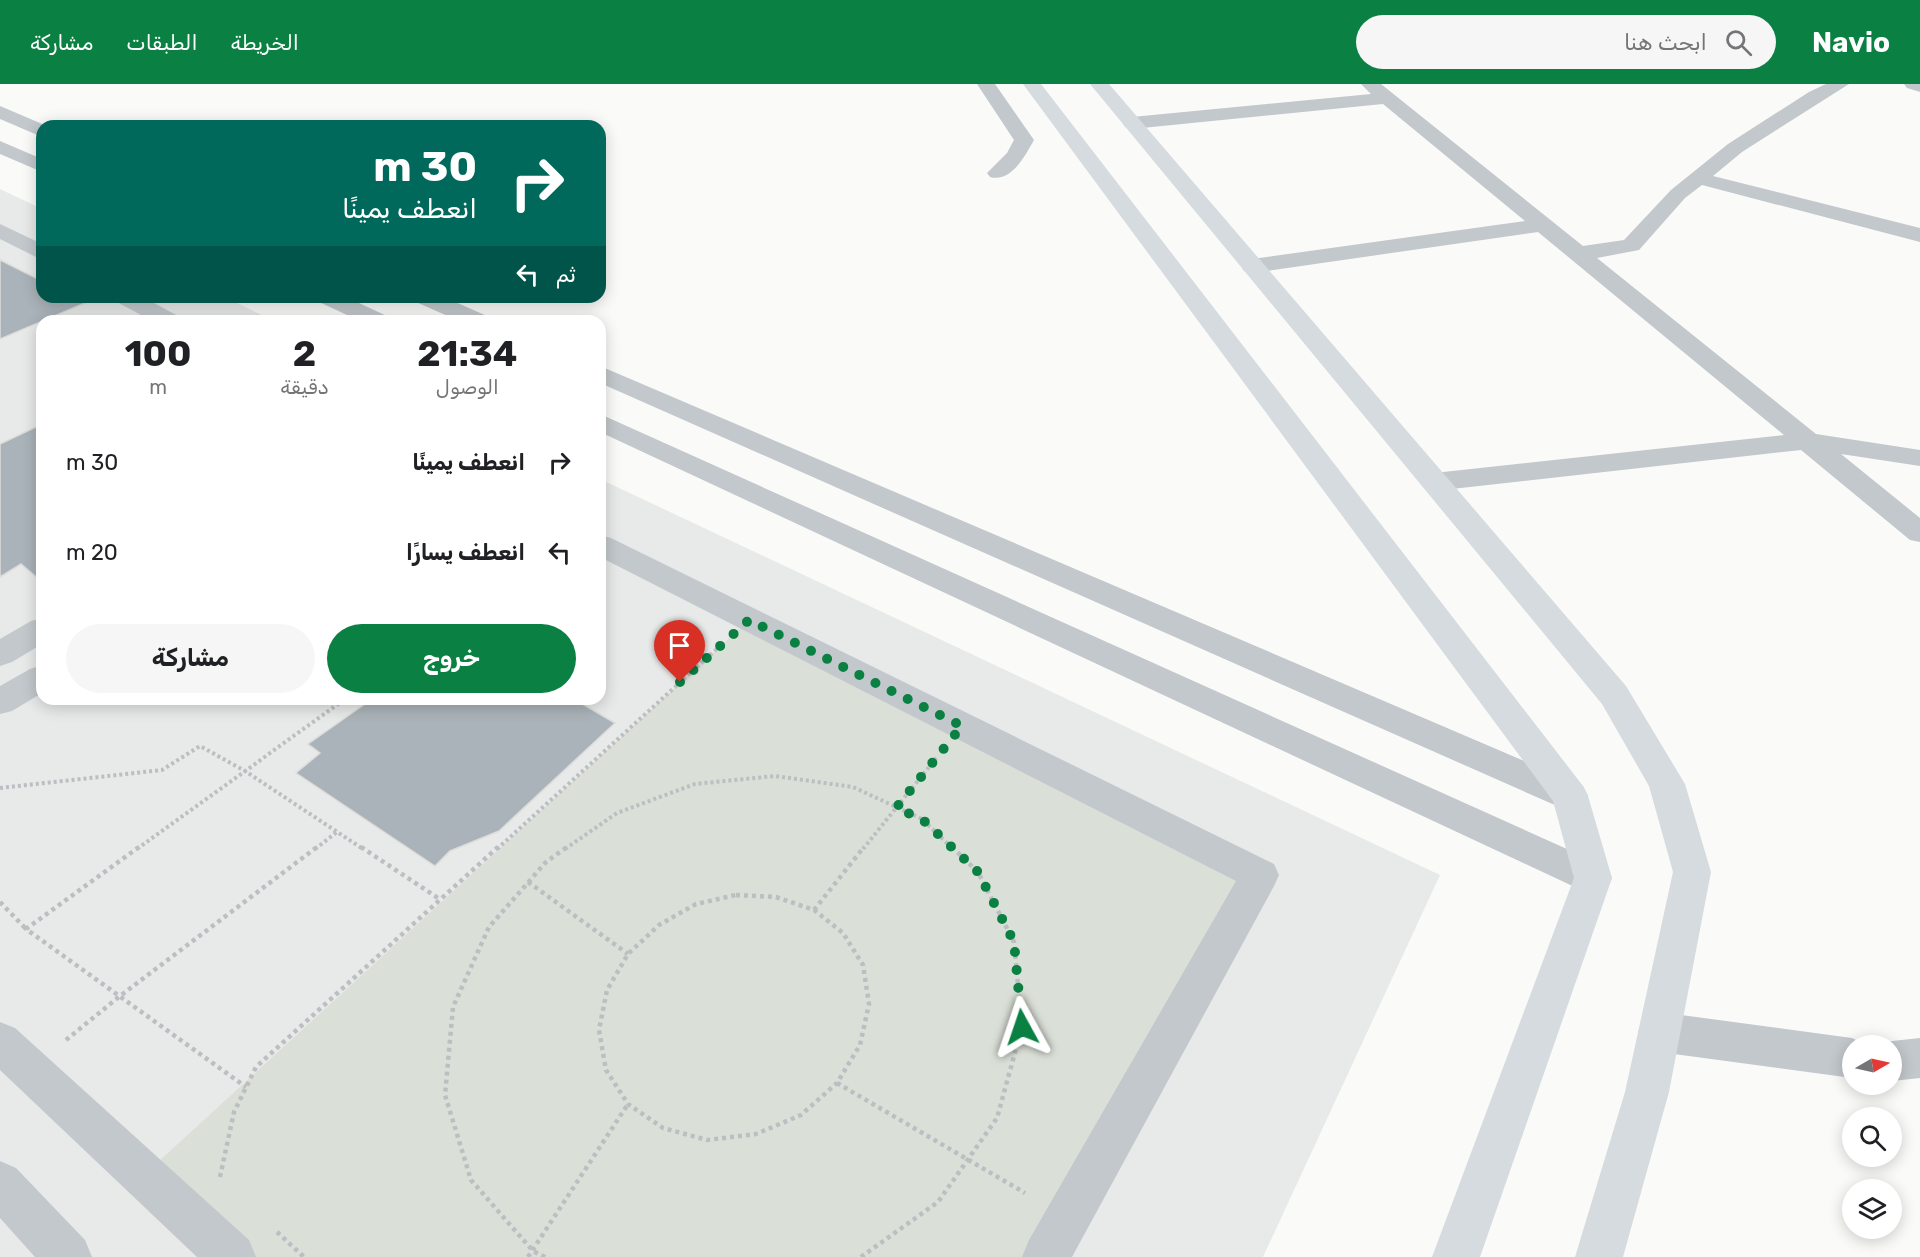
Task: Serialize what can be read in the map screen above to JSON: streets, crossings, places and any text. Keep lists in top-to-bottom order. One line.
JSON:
{"north":"right","page":{"header":"Navio","search":"ابحث هنا","nav":["الخريطة","الطبقات","مشاركة"],"turn":["30 m","انعطف يمينًا"],"then":"ثم","eta":["21:34","الوصول","2","دقيقة","100","m"],"list":[{"name":"انعطف يمينًا","value":"30 m"},{"name":"انعطف يسارًا","value":"20 m"}],"buttons":["خروج","مشاركة"]}}
